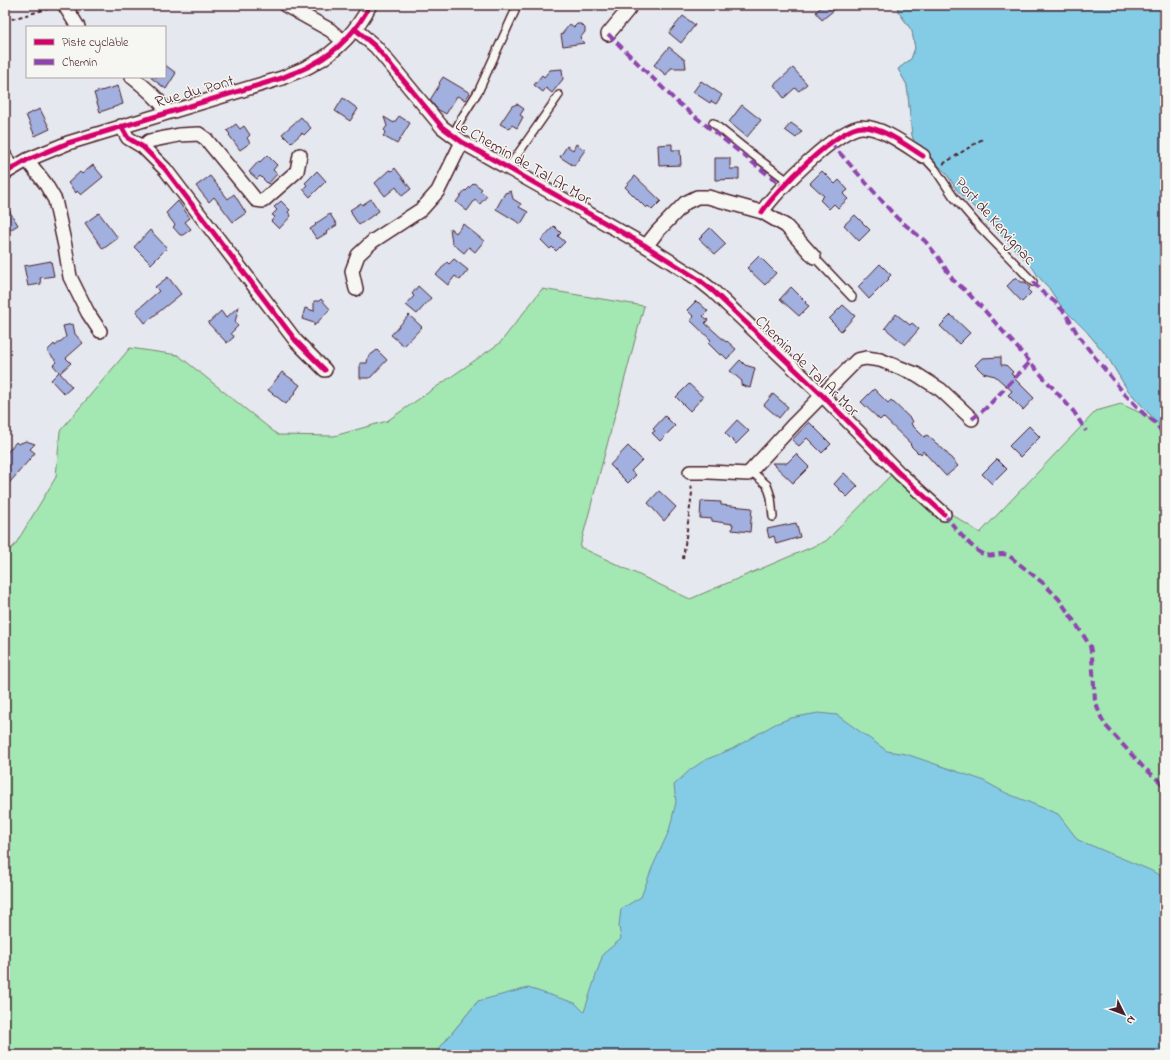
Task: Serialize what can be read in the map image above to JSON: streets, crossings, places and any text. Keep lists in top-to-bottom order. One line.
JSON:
{"streets":{"street":["Rue du Pont","Le Chemin de Tal Ar Mor","Chemin de Tal Ar Mor"],"lane":["Port de Kervignac"]},"crossings":[["Rue du Pont","Le Chemin de Tal Ar Mor"],["Le Chemin de Tal Ar Mor","Chemin de Tal Ar Mor"]],"legend":["Piste cyclable","Chemin"],"north":"bottom right"}
